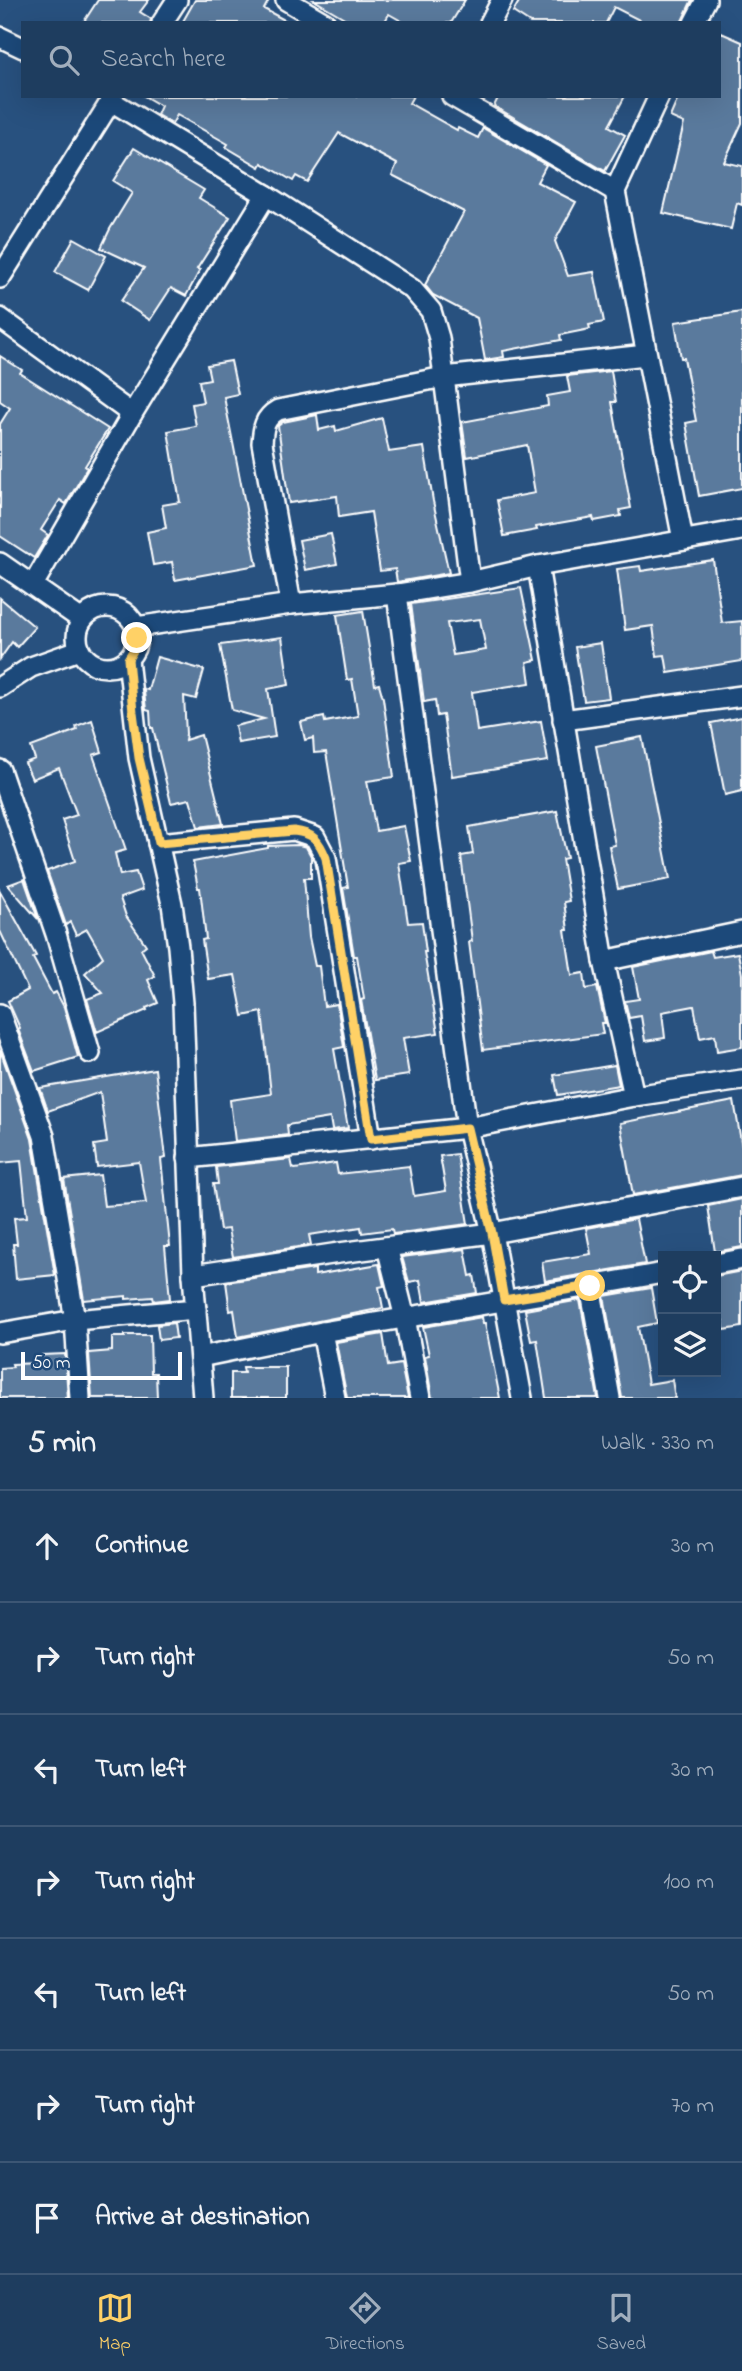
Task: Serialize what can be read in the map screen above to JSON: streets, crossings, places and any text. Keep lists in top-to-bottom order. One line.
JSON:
{"scale_bar":"50 m","page":{"search":"Search here","scale":"50 m","heading":["5 min","Walk · 330 m"],"list":[["Continue","30 m"],["Turn right","50 m"],["Turn left","30 m"],["Turn right","100 m"],["Turn left","50 m"],["Turn right","70 m"],"Arrive at destination"],"nav":["Map","Directions","Saved"]}}
